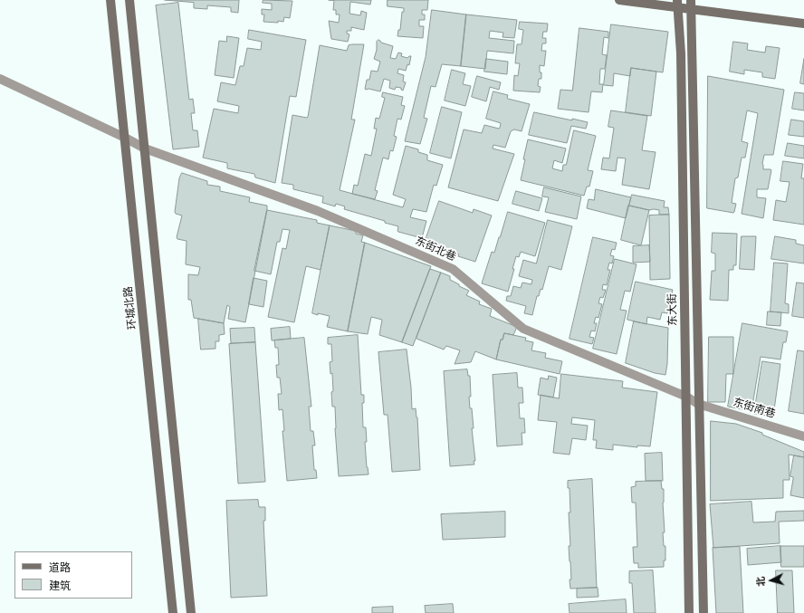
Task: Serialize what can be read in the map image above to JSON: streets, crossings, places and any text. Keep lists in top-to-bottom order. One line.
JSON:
{"streets":{"main road":["环城北路","东大街"],"street":["东街北巷","东街南巷"]},"crossings":[["东街北巷","环城北路"],["东街北巷","东大街"],["东街北巷","东街南巷"]],"legend":["道路","建筑"],"north":"left"}
